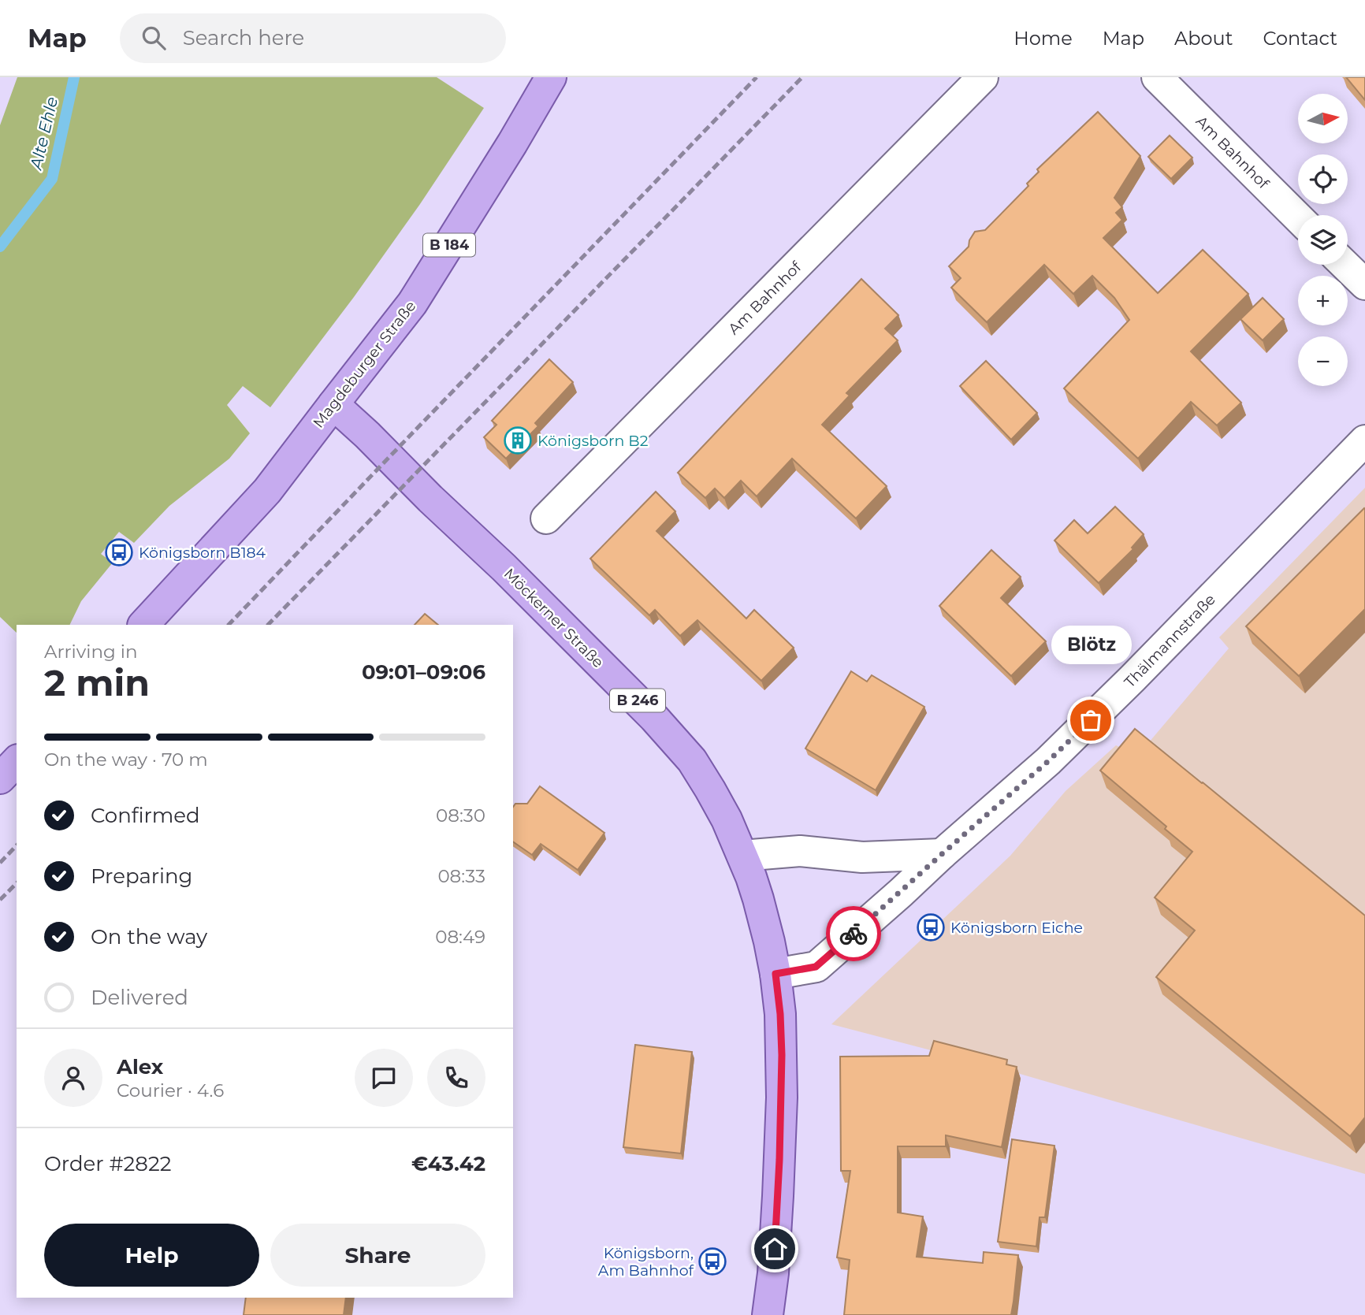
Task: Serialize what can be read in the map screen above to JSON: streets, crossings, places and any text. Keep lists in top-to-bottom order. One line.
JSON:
{"streets":{"main road":["B 184","Magdeburger Straße","Möckerner Straße","B 246"],"street":["Am Bahnhof","Thälmannstraße"]},"crossings":[["Magdeburger Straße","Möckerner Straße"],["Möckerner Straße","Thälmannstraße"]],"water":["Alte Ehle"],"places":{"building":["Königsborn B2"],"bus stop":["Königsborn B184","Königsborn Eiche","Königsborn, Am Bahnhof"],"other":["Blötz"]},"north":"right","page":{"header":"Map","search":"Search here","nav":["Home","Map","About","Contact"],"map_buttons":["+","−"],"heading":["2 min","Arriving in","09:01–09:06"],"panel":["Alex","Courier · 4.6","Order #2822","€43.42"],"bubble":"Blötz","bar":"On the way · 70 m","list":[["Confirmed","08:30"],["Preparing","08:33"],["On the way","08:49"],"Delivered"],"buttons":["Help","Share"]}}
